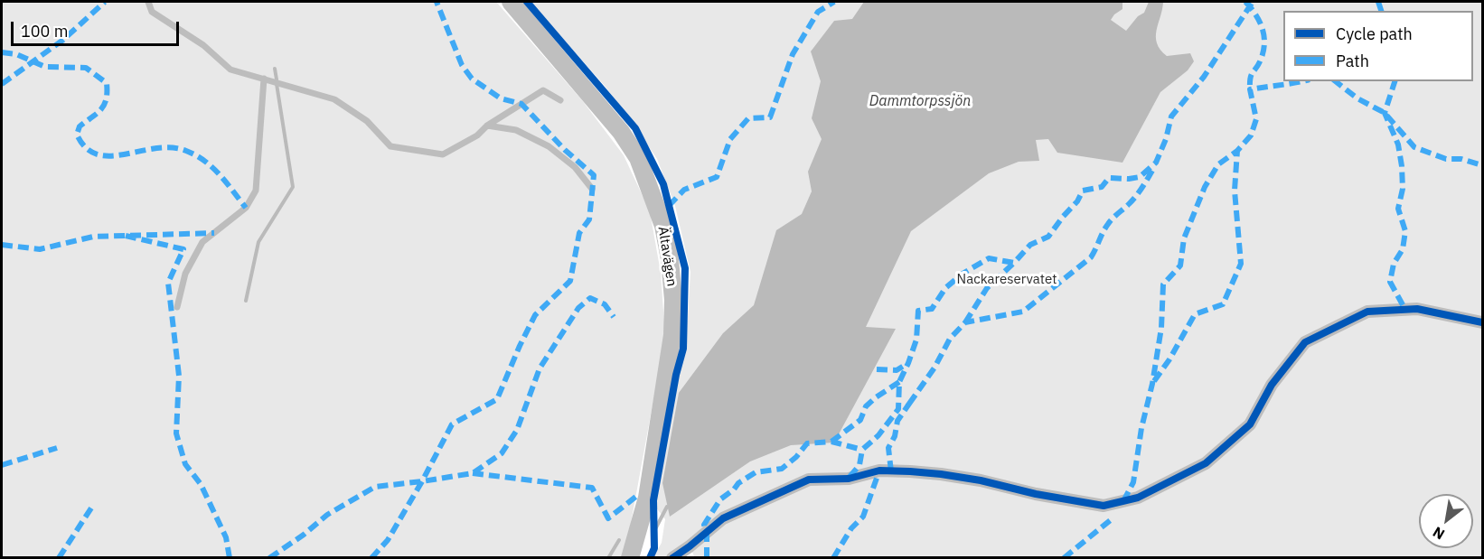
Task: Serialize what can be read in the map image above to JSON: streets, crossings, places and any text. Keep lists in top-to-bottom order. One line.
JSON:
{"streets":{"main road":["Ältavägen"]},"water":["Dammtorpssjön"],"parks":["Nackareservatet"],"legend":["Cycle path","Path"],"scale_bar":"100 m","north":"bottom left"}
